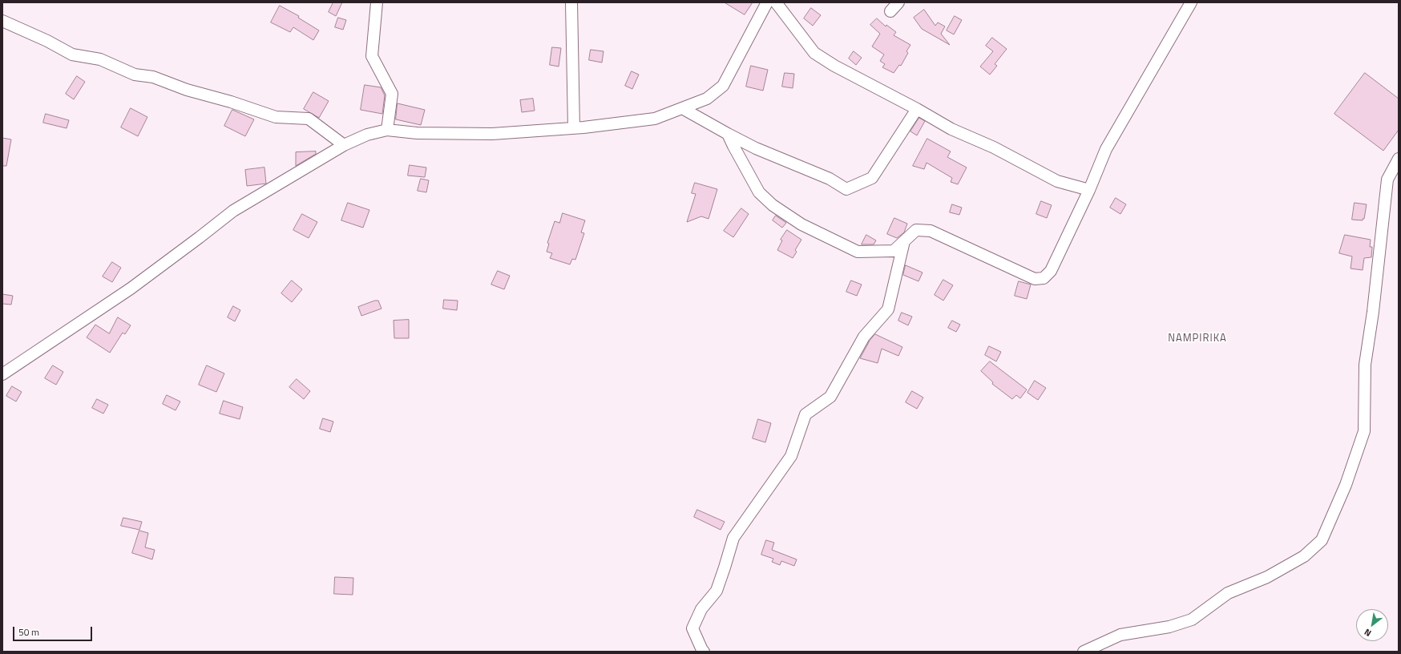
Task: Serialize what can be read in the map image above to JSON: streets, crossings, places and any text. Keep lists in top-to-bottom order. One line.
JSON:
{"districts":["NAMPIRIKA"],"scale_bar":"50 m","north":"bottom left"}
